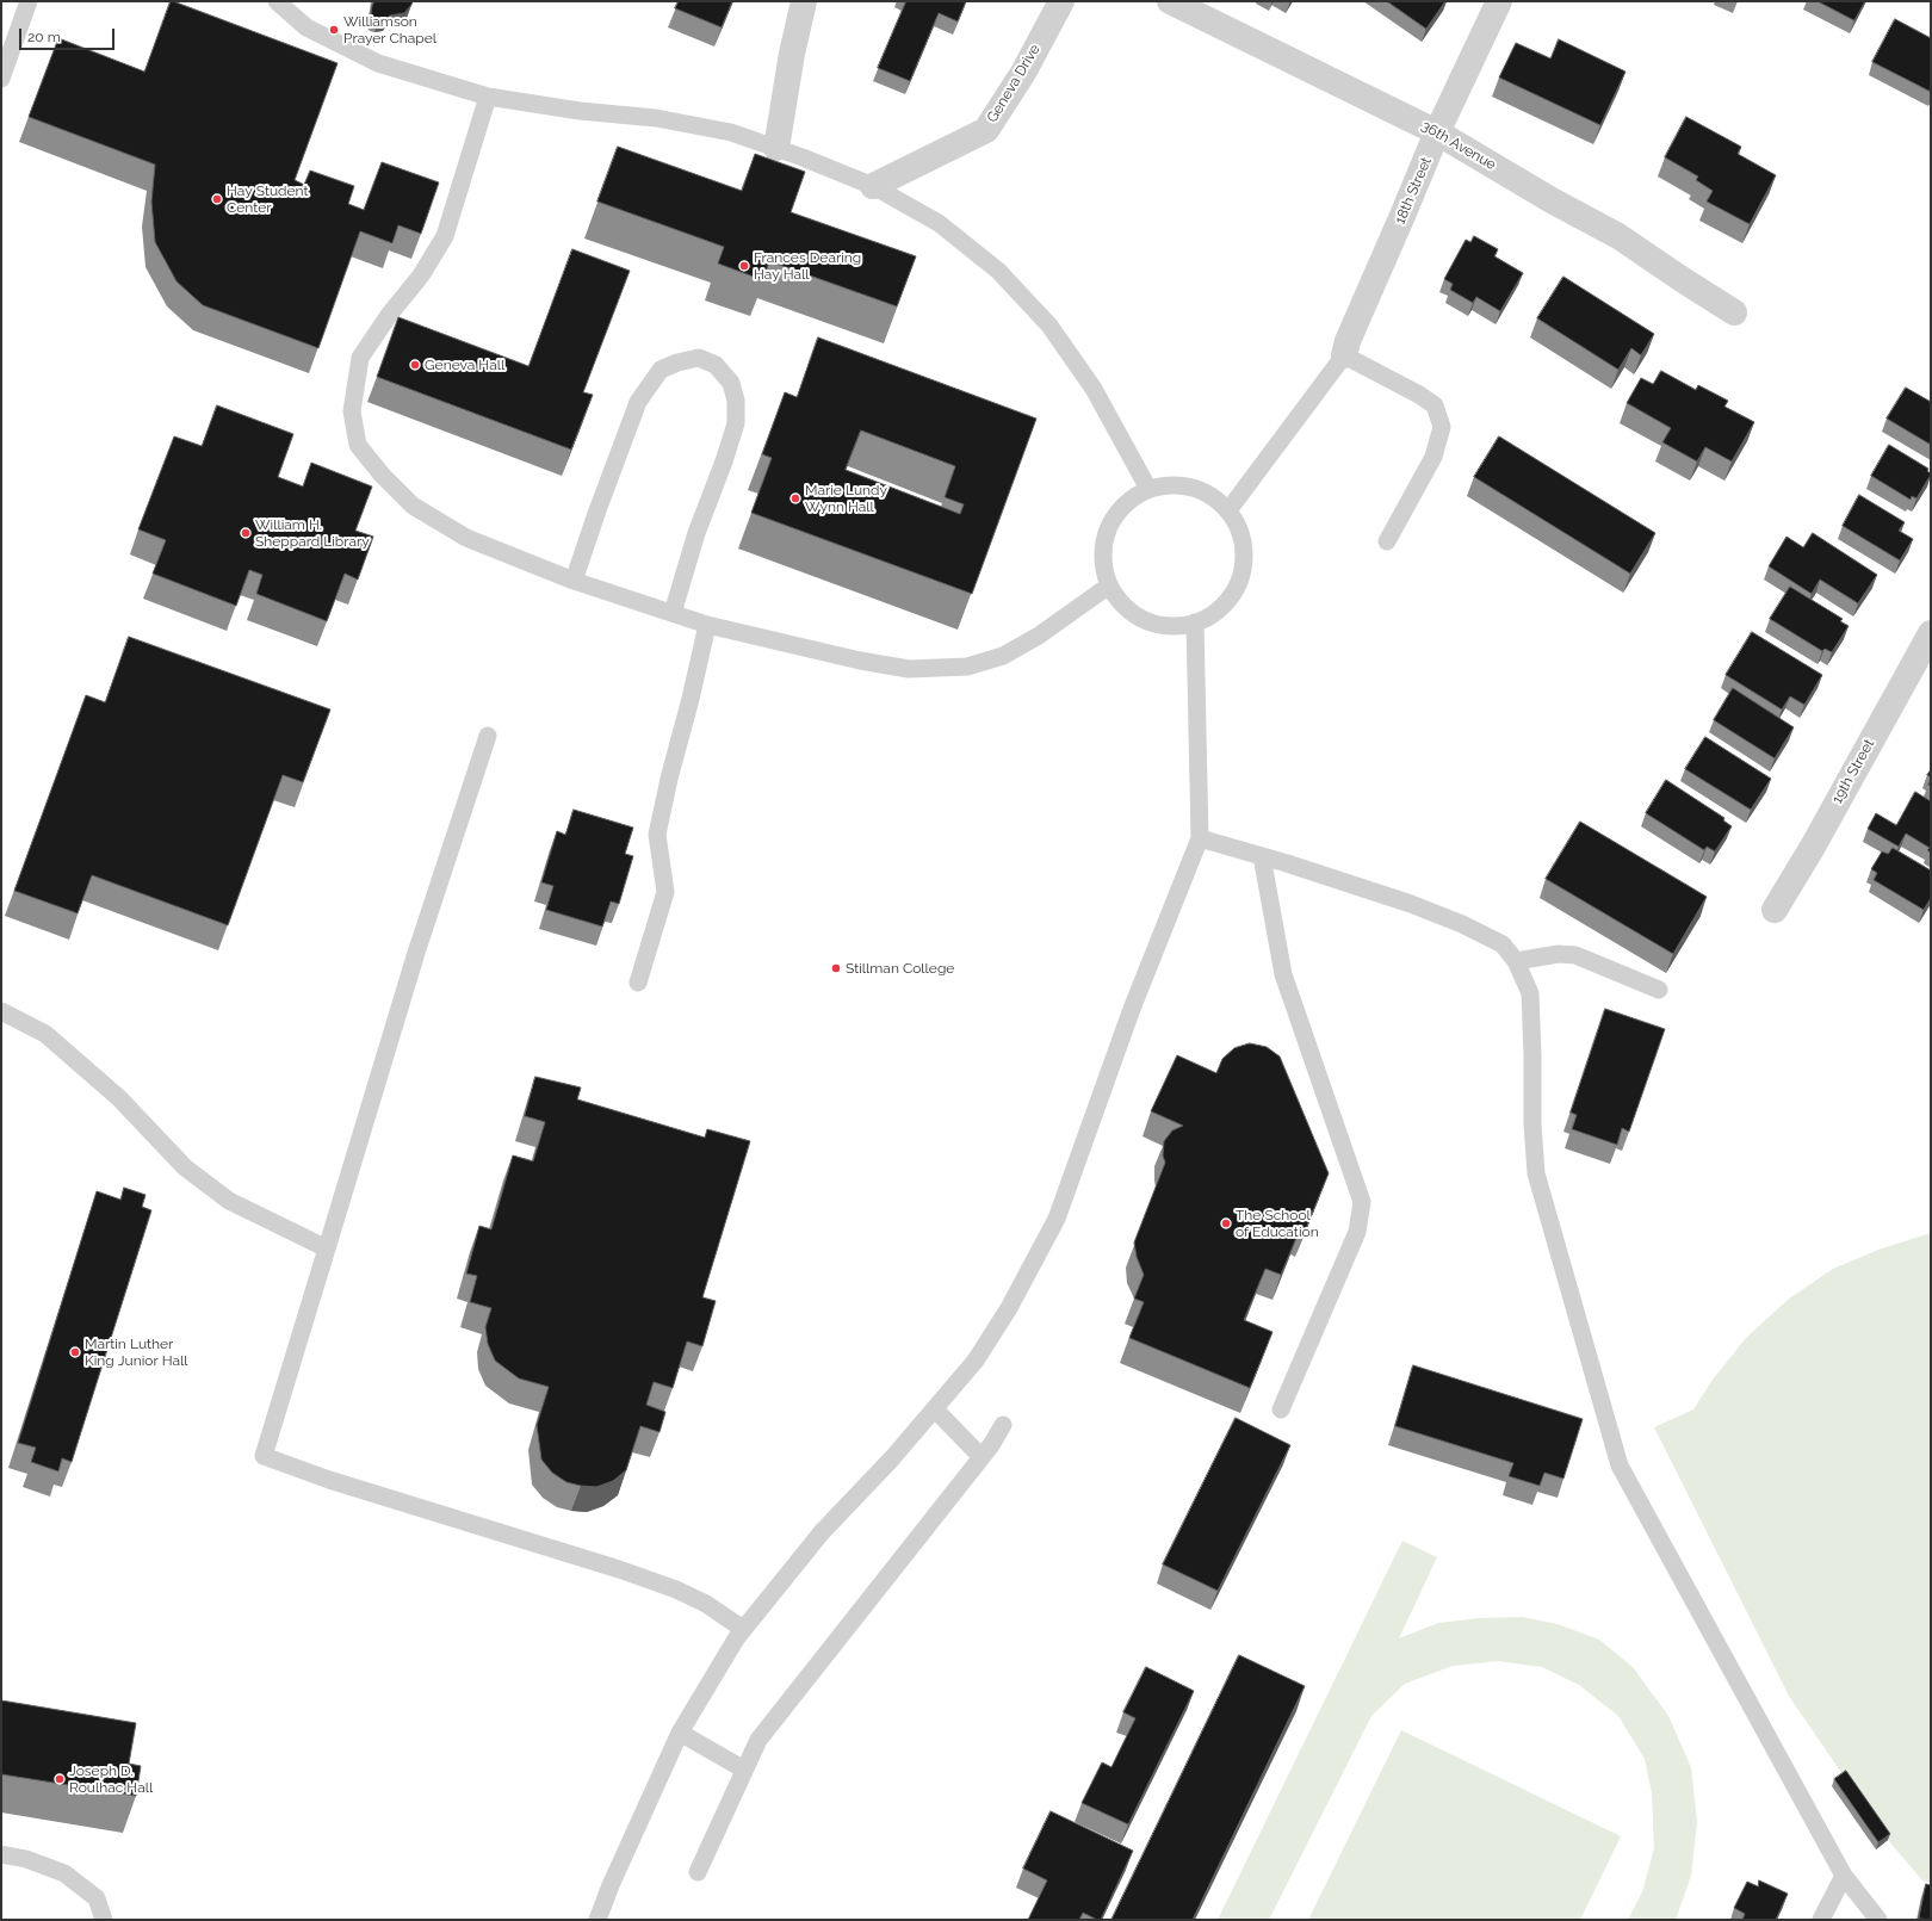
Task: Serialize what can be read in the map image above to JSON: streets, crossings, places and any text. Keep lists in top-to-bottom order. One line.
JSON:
{"streets":{"street":["Geneva Drive","36th Avenue","18th Street","19th Street"]},"crossings":[["36th Avenue","18th Street"]],"places":["Williamson Prayer Chapel","Hay Student Center","Frances Dearing Hay Hall","Geneva Hall","Marie Lundy Wynn Hall","William H. Sheppard Library","Stillman College","The School of Education","Martin Luther King Junior Hall","Joseph D. Roulhac Hall"],"scale_bar":"20 m"}
